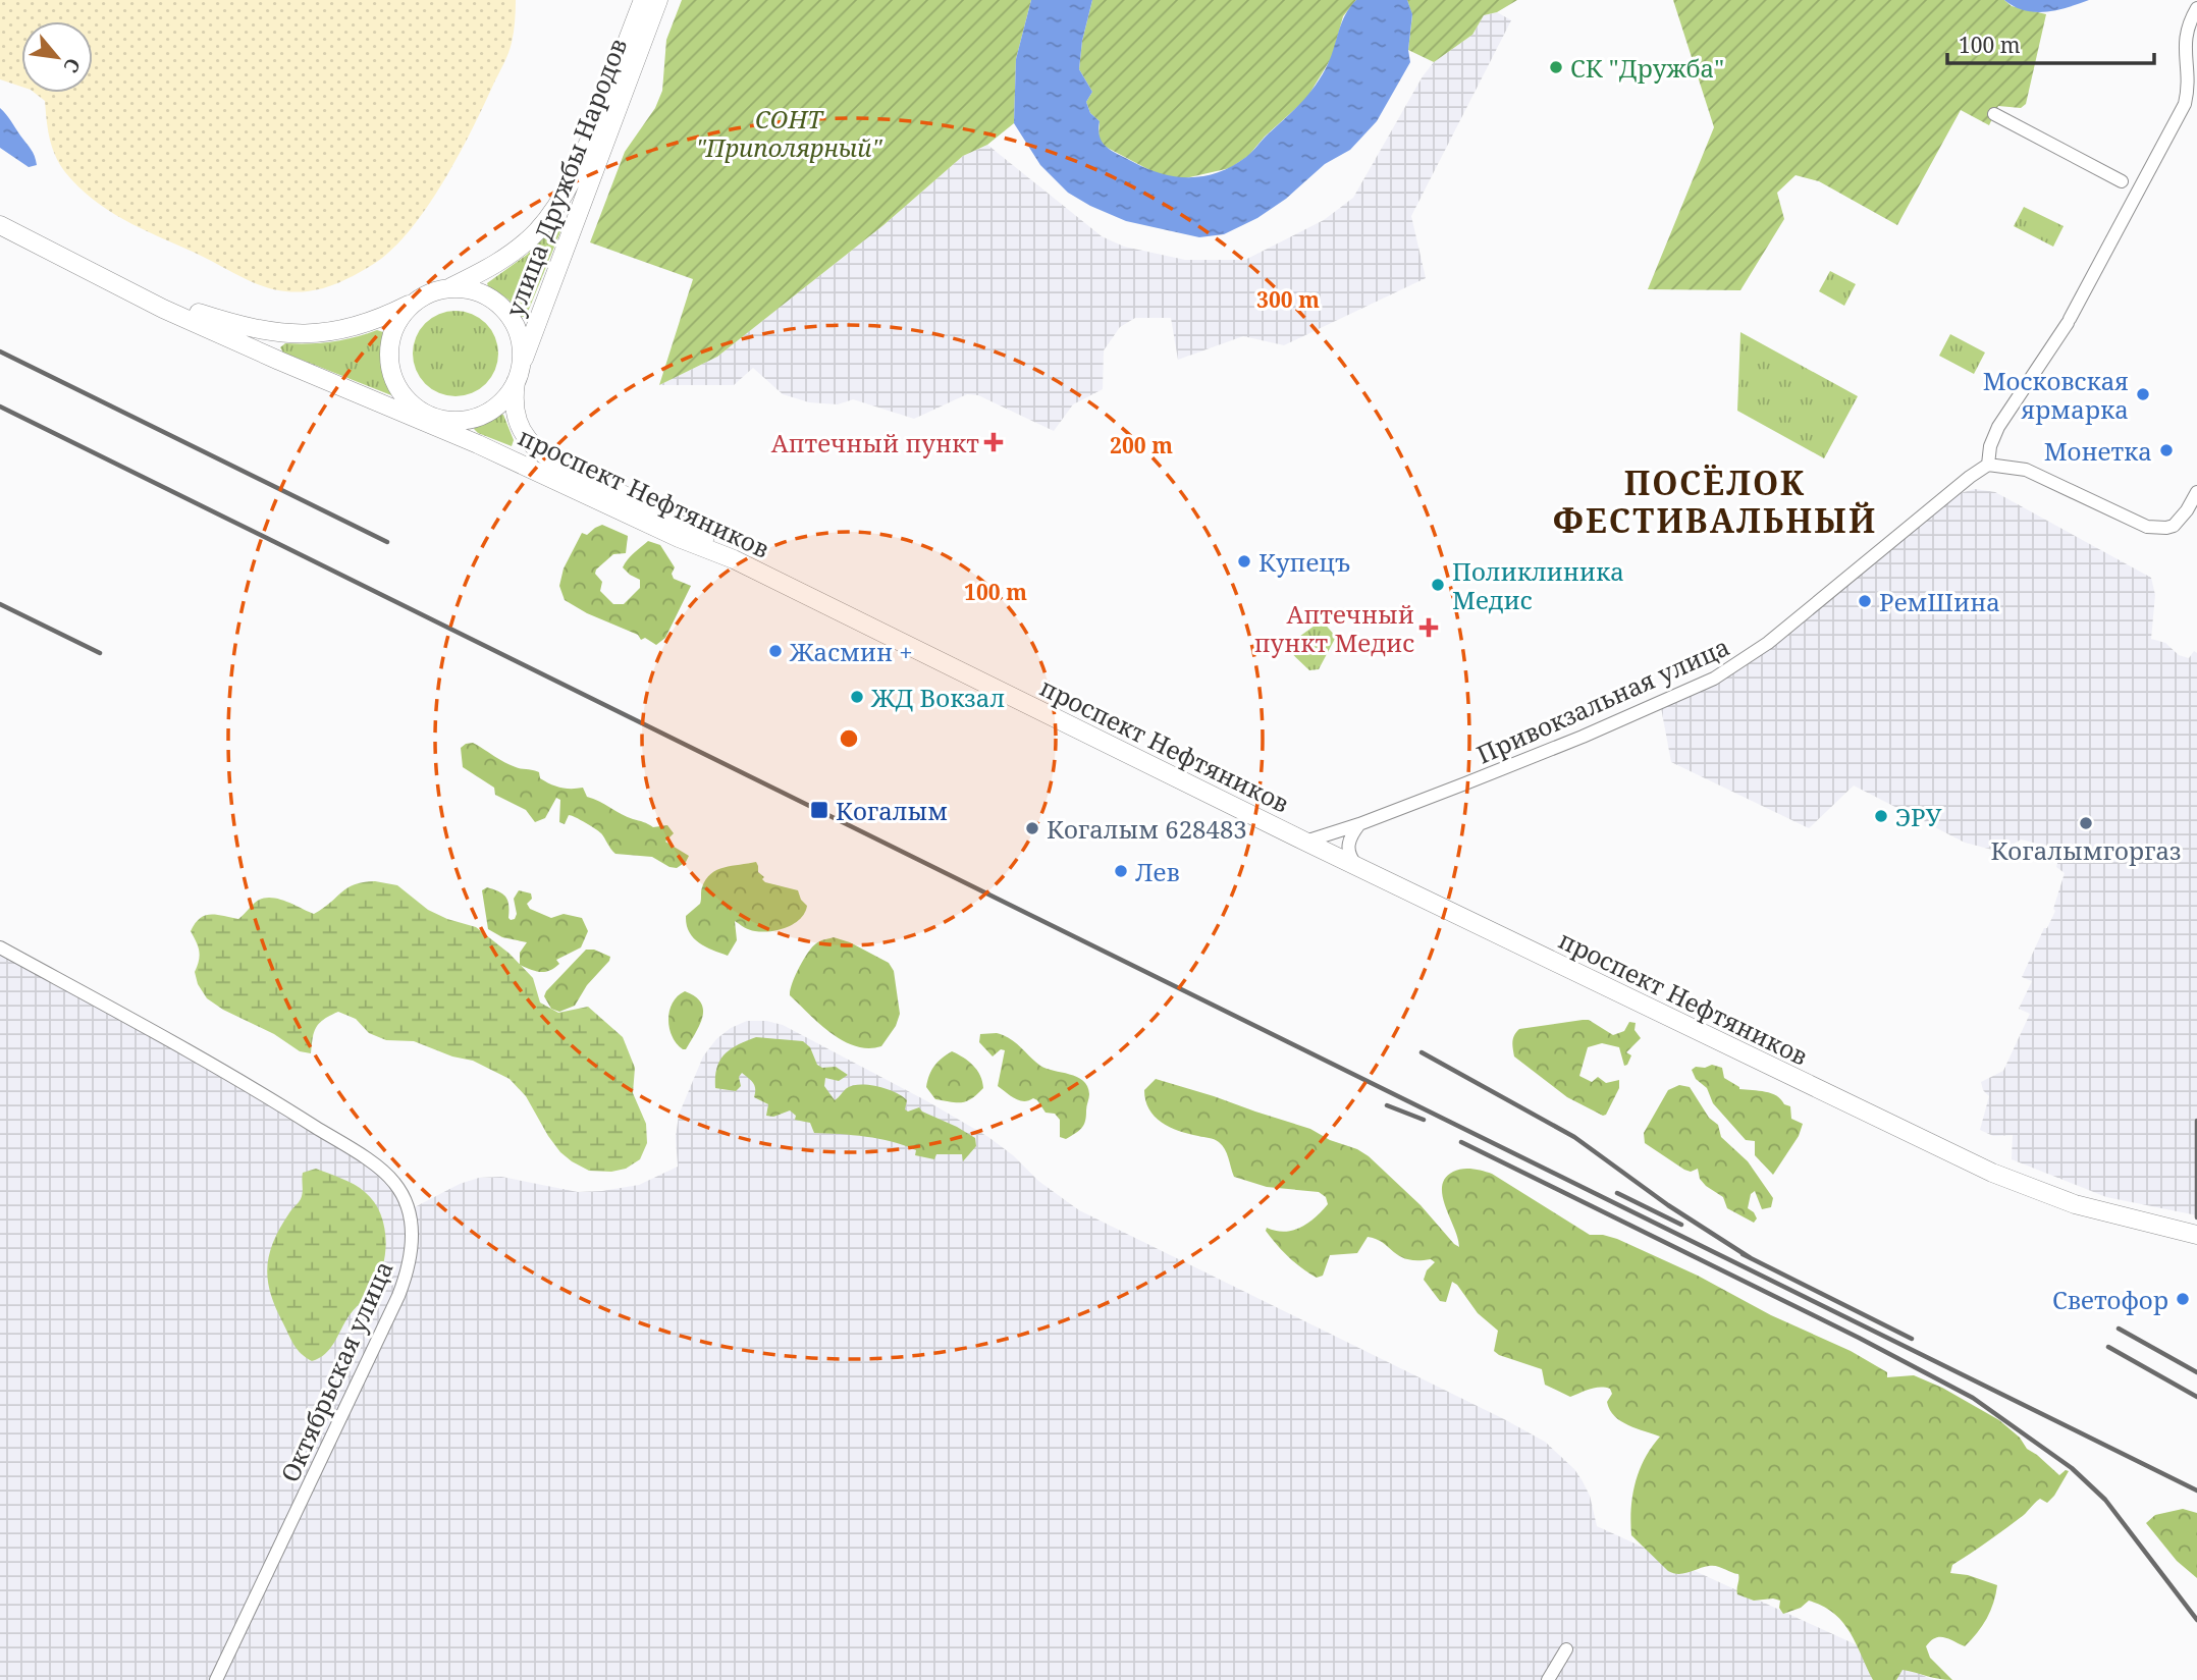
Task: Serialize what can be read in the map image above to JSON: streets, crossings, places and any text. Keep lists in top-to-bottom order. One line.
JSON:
{"streets":{"main road":["улица Дружбы Народов","проспект Нефтяников"],"street":["Привокзальная улица","Октябрьская улица"]},"crossings":[["проспект Нефтяников","Привокзальная улица"]],"districts":["ПОСЁЛОК ФЕСТИВАЛЬНЫЙ"],"parks":["СОНТ \"Приполярный\""],"places":{"other":["СК \"Дружба\"","Московская ярмарка","Монетка","Купецъ","Поликлиника Медис","РемШина","Жасмин +","ЖД Вокзал","ЭРУ","Когалымгоргаз","Когалым 628483","Лев","Светофор"],"health":["Аптечный пункт","Аптечный пункт Медис"],"transit":["Когалым"]},"scale_bar":"100 m","north":"bottom right","rings":["300 m","200 m","100 m"]}
